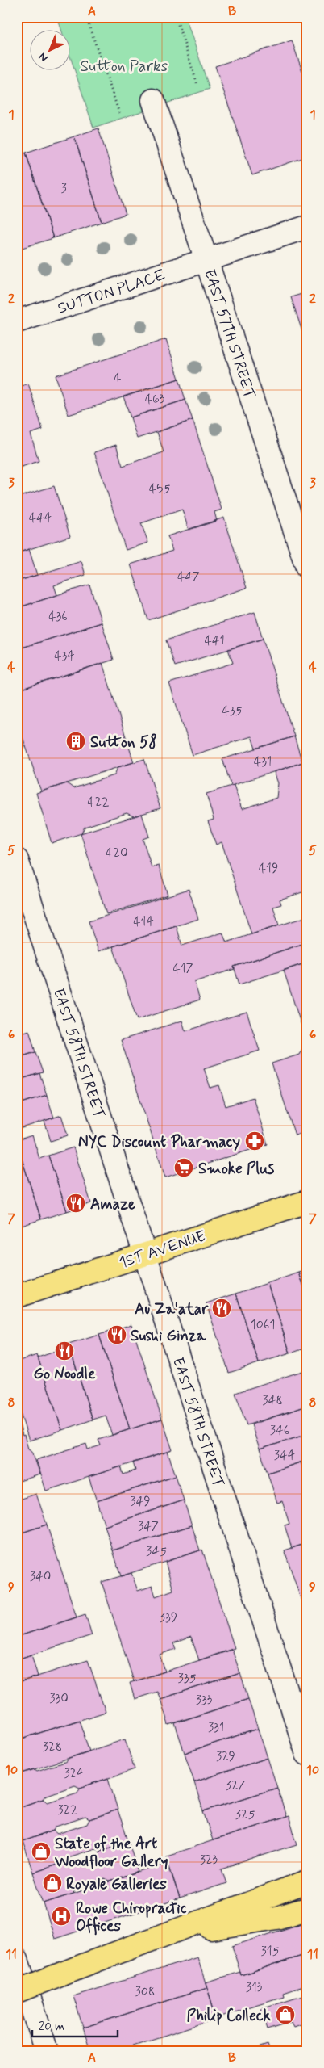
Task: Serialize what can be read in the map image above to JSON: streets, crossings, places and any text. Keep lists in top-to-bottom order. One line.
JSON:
{"streets":{"main road":["1ST AVENUE"],"street":["SUTTON PLACE","EAST 57TH STREET","EAST 58TH STREET"]},"crossings":[["SUTTON PLACE","EAST 57TH STREET"],["EAST 58TH STREET","1ST AVENUE"]],"parks":["Sutton Parks"],"places":{"building":["Sutton 58"],"pharmacy":["NYC Discount Pharmacy"],"supermarket":["Smoke Plus"],"restaurant":["Amaze","Au Za'atar","Sushi Ginza","Go Noodle"],"shop":["State of the Art Woodfloor Gallery","Royale Galleries","Philip Colleck"],"hospital":["Rowe Chiropractic Offices"]},"house_numbers":["3","4","463","455","444","447","436","441","434","435","431","422","420","419","414","417","1061","348","346","344","349","347","345","340","339","335","330","333","331","328","329","324","327","322","325","323","315","313","308"],"scale_bar":"20 m","north":"bottom left","grid":{"columns":["A","B"],"rows":["1","2","3","4","5","6","7","8","9","10","11"]}}
